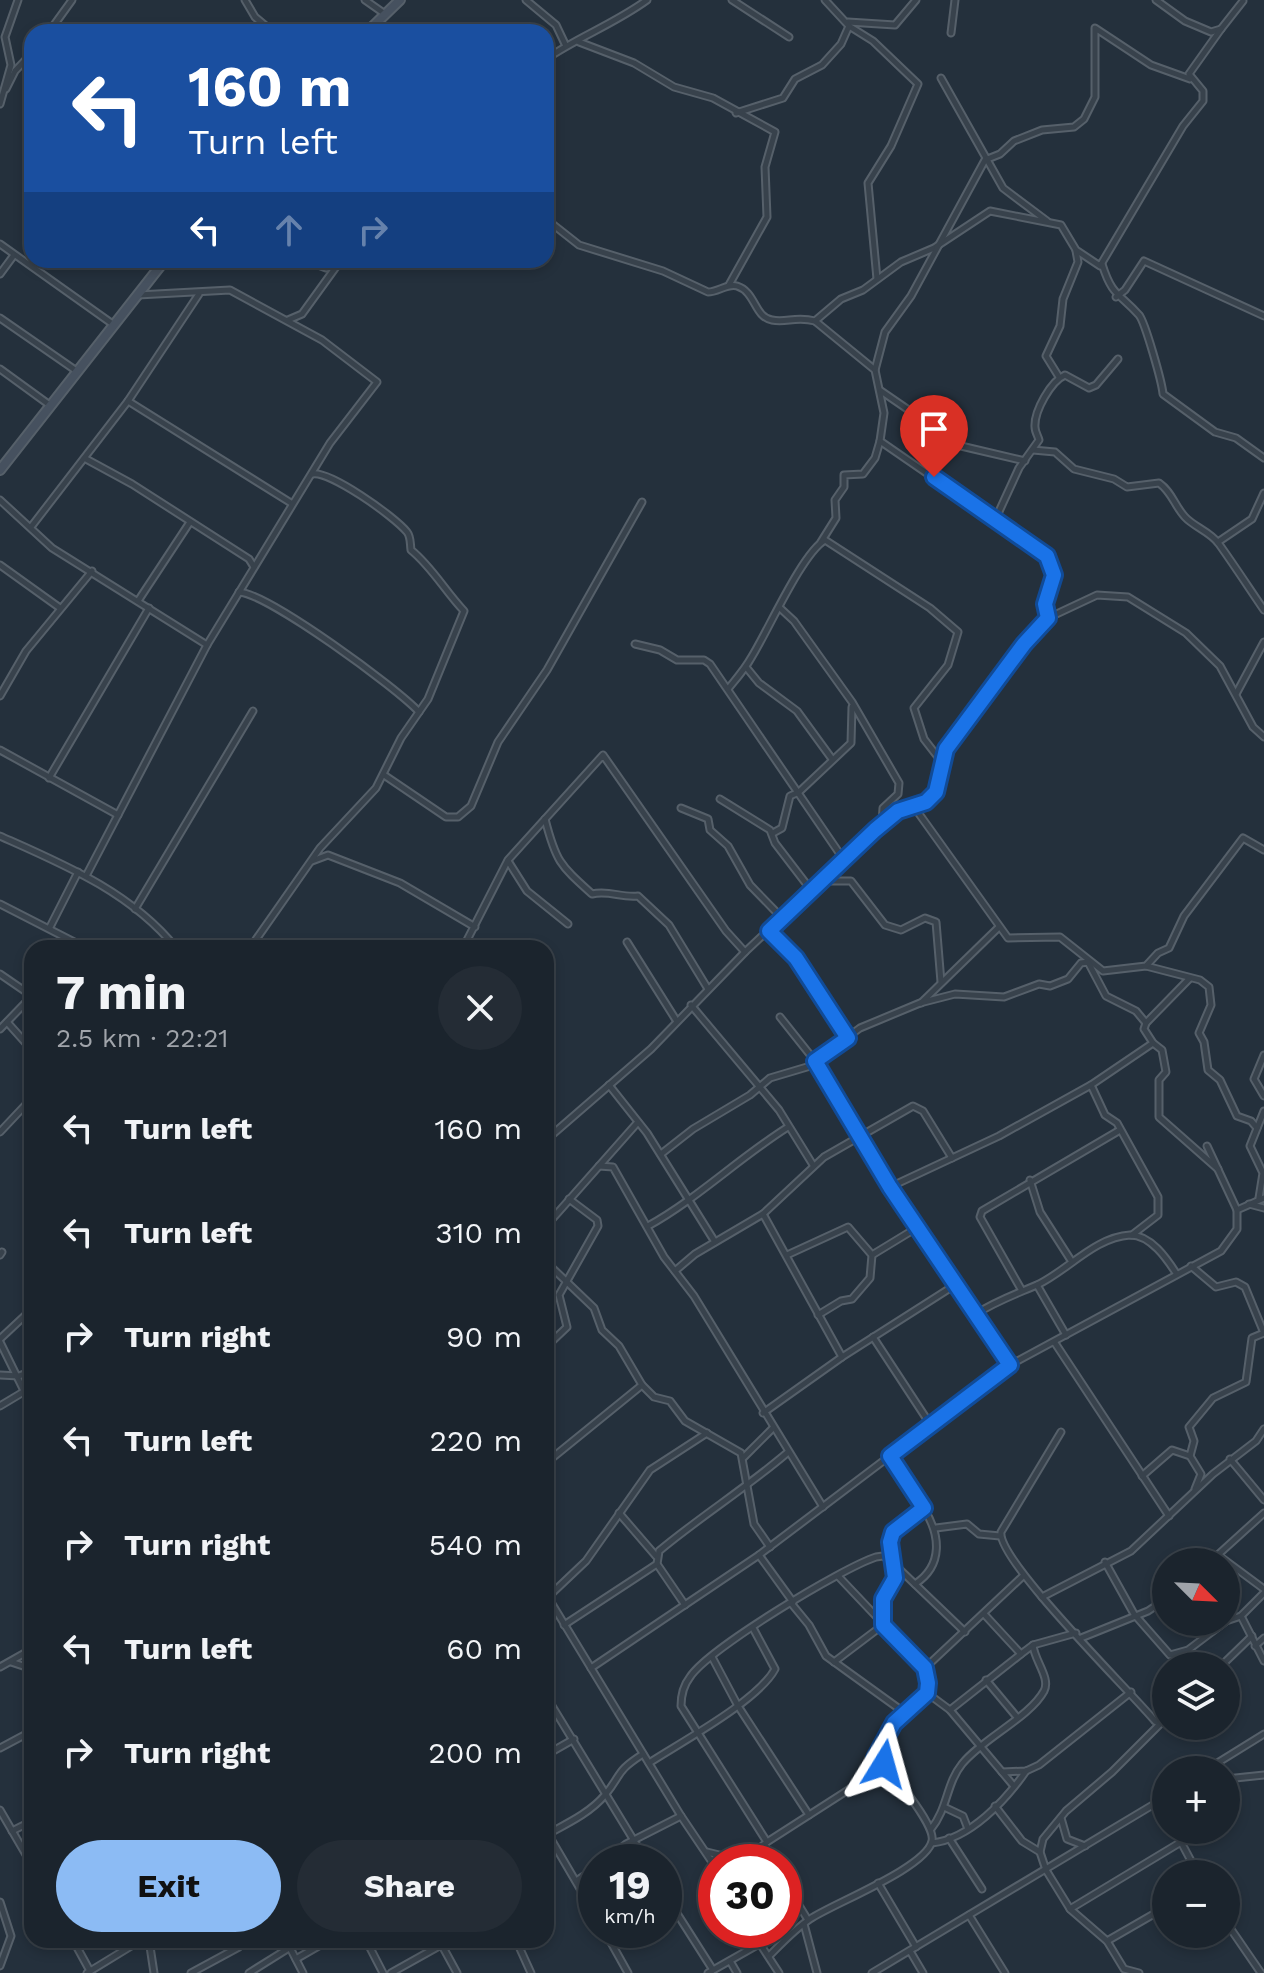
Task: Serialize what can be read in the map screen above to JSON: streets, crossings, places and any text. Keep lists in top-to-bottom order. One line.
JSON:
{"north":"bottom right","page":{"turn":["160 m","Turn left"],"heading":["7 min","2.5 km · 22:21"],"list":[{"name":"Turn left","value":"160 m"},{"name":"Turn left","value":"310 m"},{"name":"Turn right","value":"90 m"},{"name":"Turn left","value":"220 m"},{"name":"Turn right","value":"540 m"},{"name":"Turn left","value":"60 m"},{"name":"Turn right","value":"200 m"}],"map_buttons":["+","−"],"buttons":["Exit","Share"],"speed":"19 km/h","limit":"30"}}
